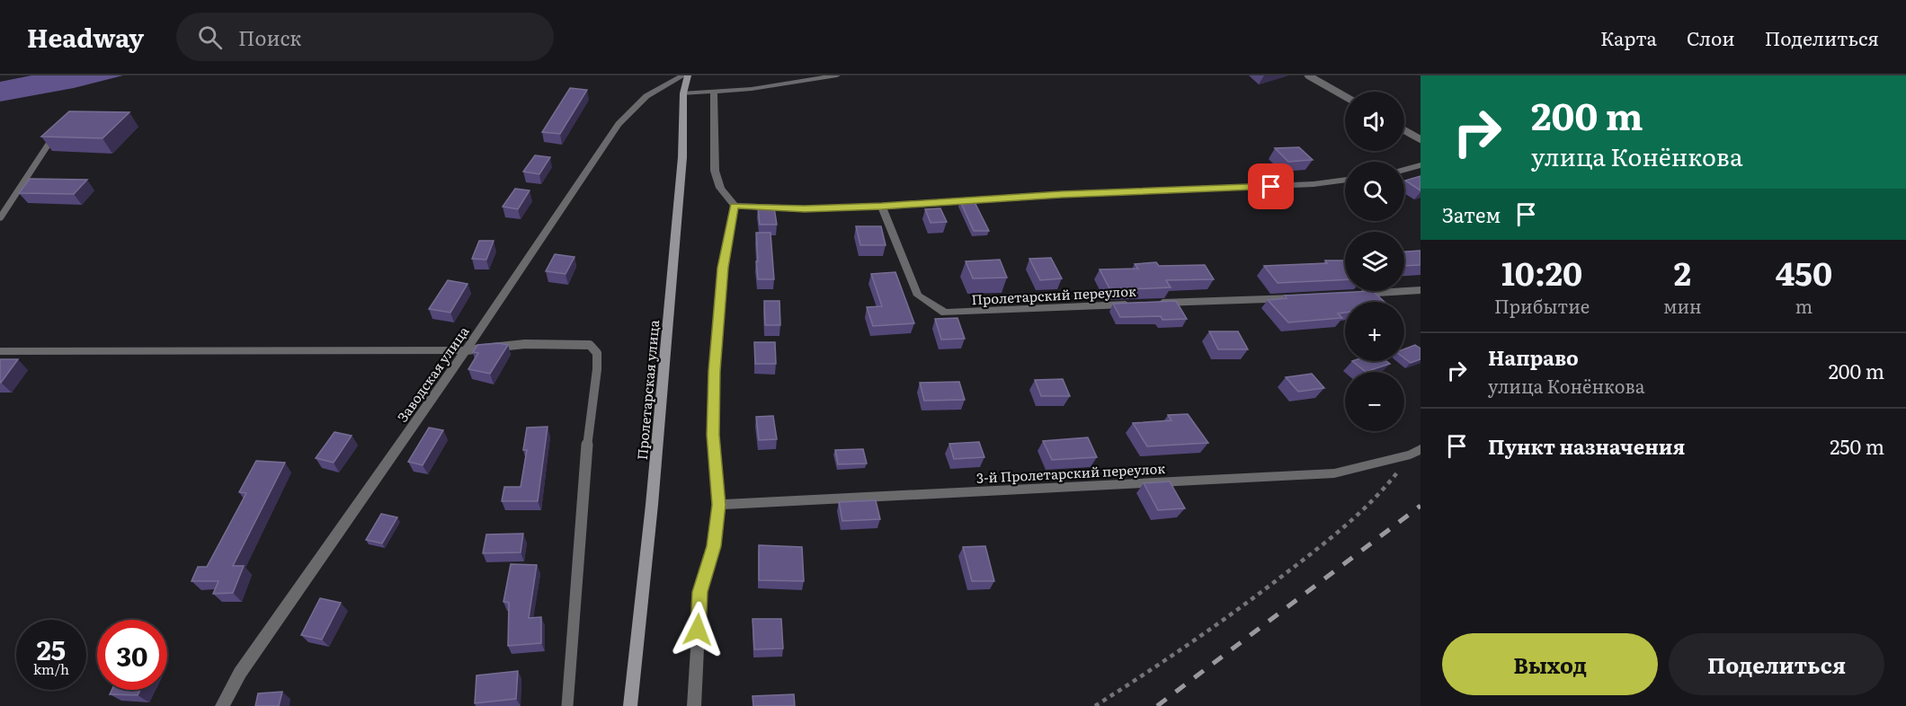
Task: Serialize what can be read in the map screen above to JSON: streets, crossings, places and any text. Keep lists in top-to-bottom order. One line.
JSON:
{"streets":{"main road":["Пролетарская улица"],"street":["Пролетарский переулок","Заводская улица","3-й Пролетарский переулок"]},"crossings":[["Заводская улица","Пролетарская улица"]],"page":{"header":"Headway","search":"Поиск","nav":["Карта","Слои","Поделиться"],"turn":["200 m","улица Конёнкова"],"map_buttons":["+","−"],"then":"Затем","eta":["10:20","Прибытие","2","мин","450","m"],"list":[{"name":"Направо","note":"улица Конёнкова","value":"200 m"},{"name":"Пункт назначения","value":"250 m"}],"speed":"25 km/h","limit":"30","buttons":["Выход","Поделиться"]}}
